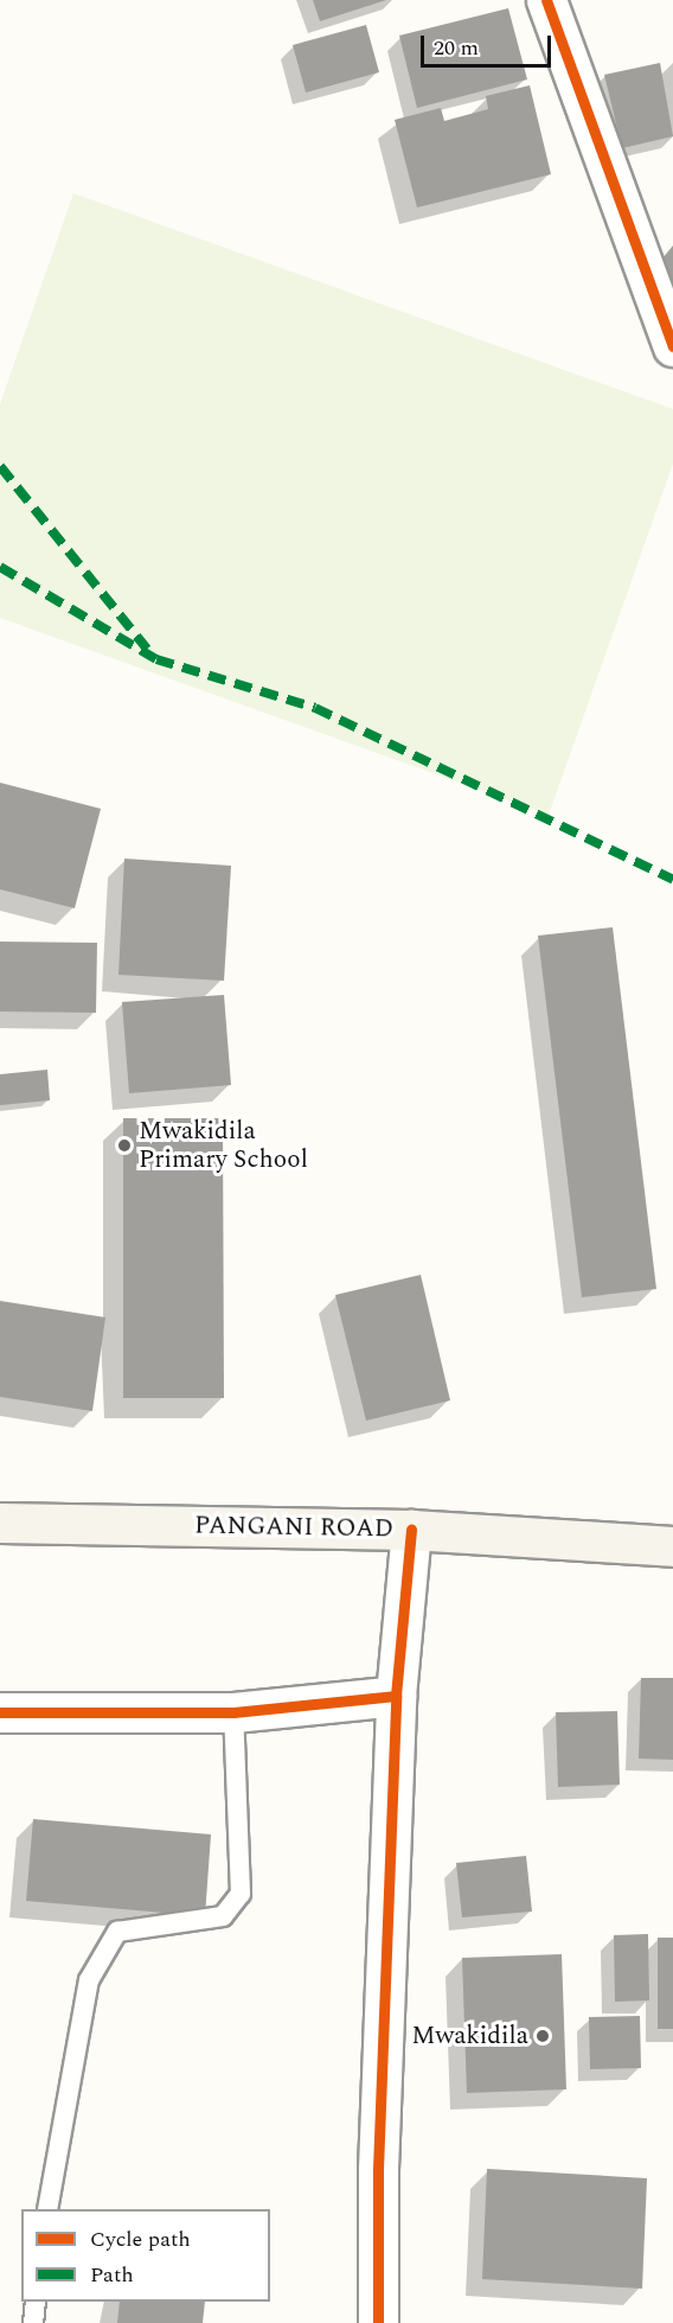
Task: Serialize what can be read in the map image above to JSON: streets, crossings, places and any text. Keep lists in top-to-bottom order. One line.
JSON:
{"streets":{"main road":["PANGANI ROAD"]},"places":["Mwakidila Primary School","Mwakidila"],"legend":["Cycle path","Path"],"scale_bar":"20 m"}
